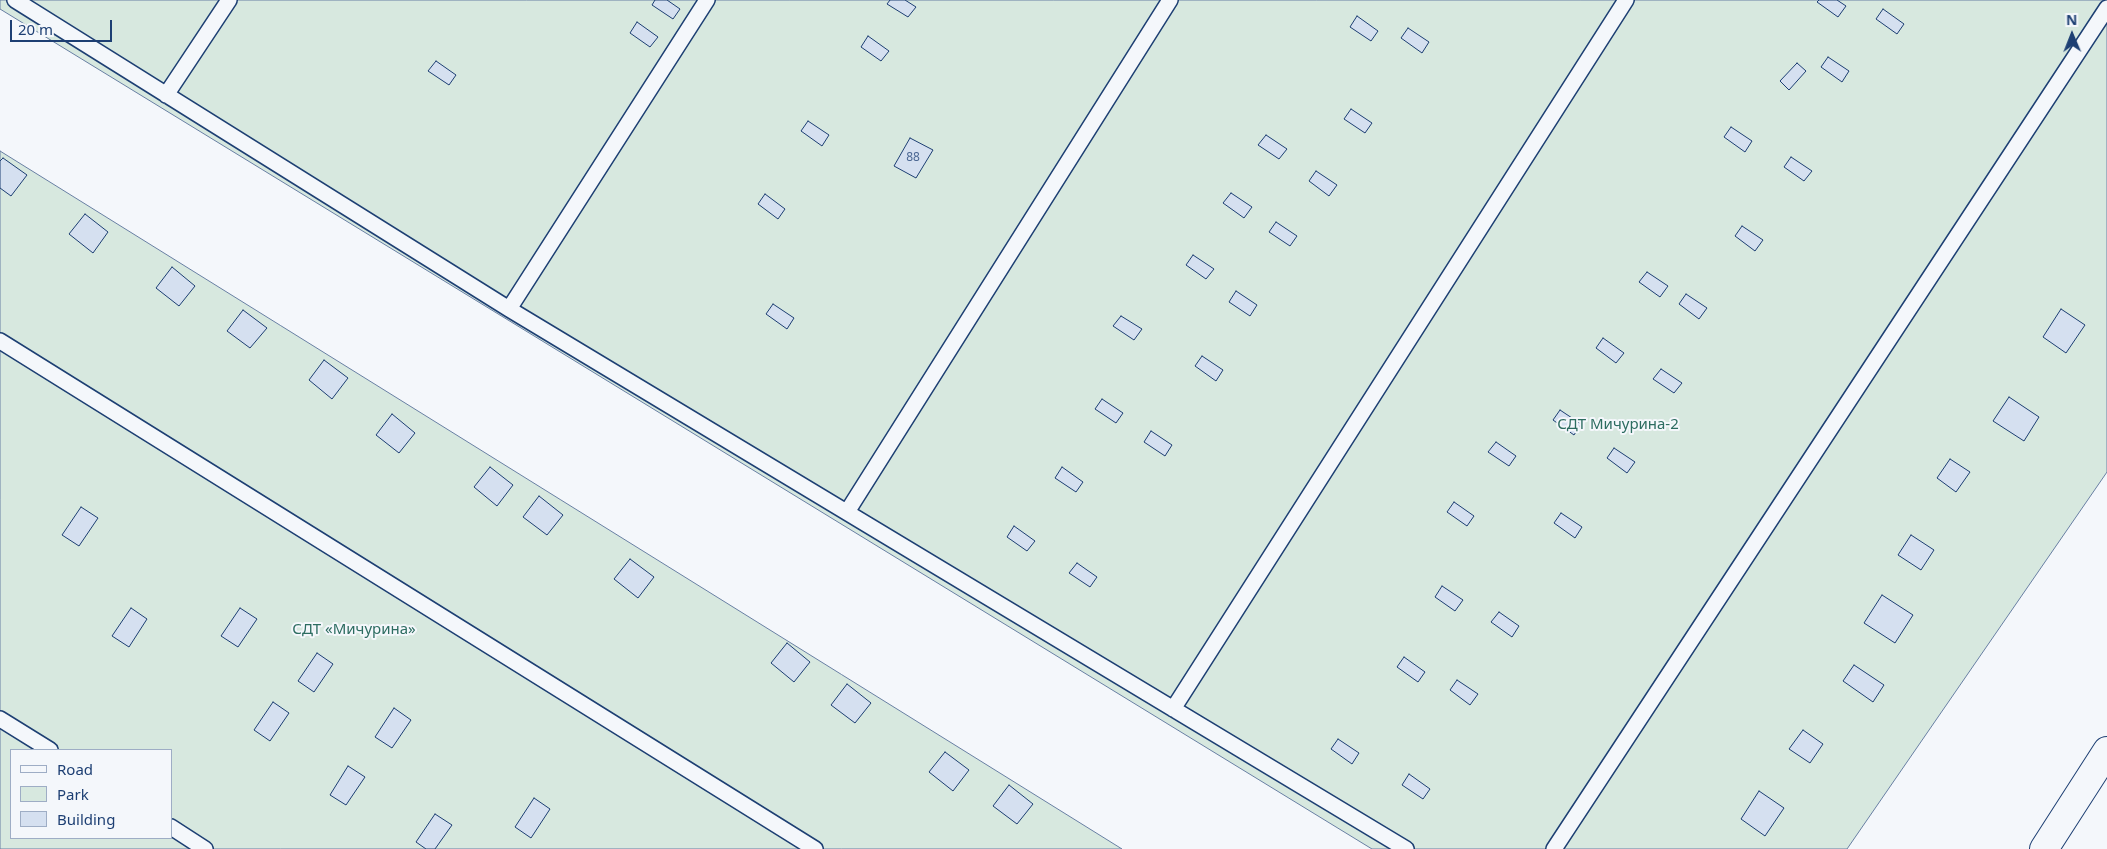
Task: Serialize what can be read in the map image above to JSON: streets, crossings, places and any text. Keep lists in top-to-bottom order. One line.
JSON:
{"parks":["СДТ Мичурина-2","СДТ «Мичурина»"],"house_numbers":["88"],"legend":["Road","Park","Building"],"scale_bar":"20 m","north":"top"}
